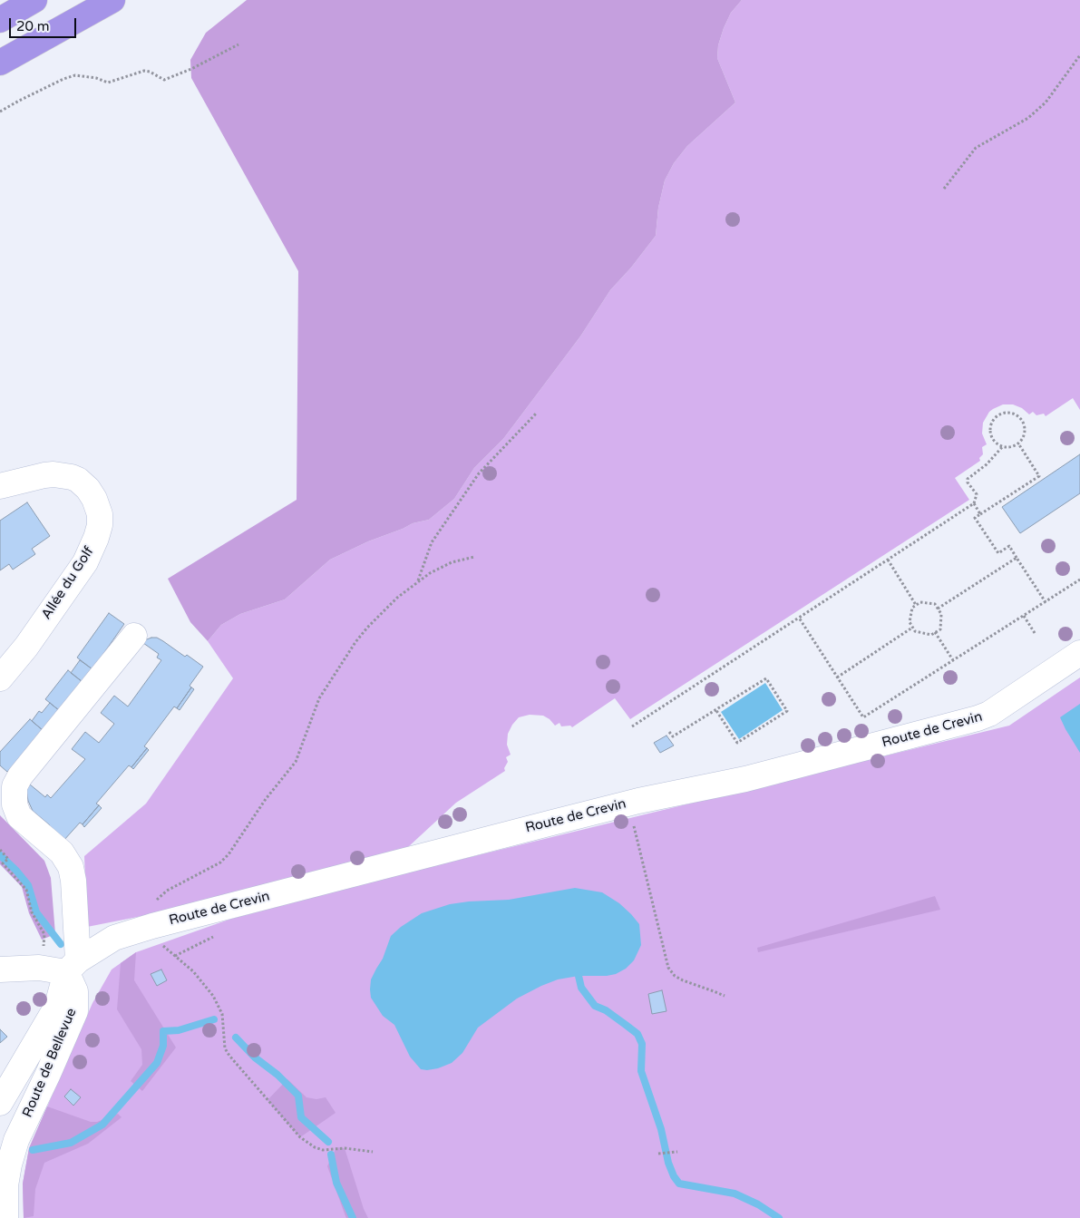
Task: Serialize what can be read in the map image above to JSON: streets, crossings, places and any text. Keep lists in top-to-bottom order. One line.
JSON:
{"streets":{"street":["Allée du Golf","Route de Crevin","Route de Bellevue"]},"crossings":[["Route de Crevin","Route de Bellevue"]],"scale_bar":"20 m"}
